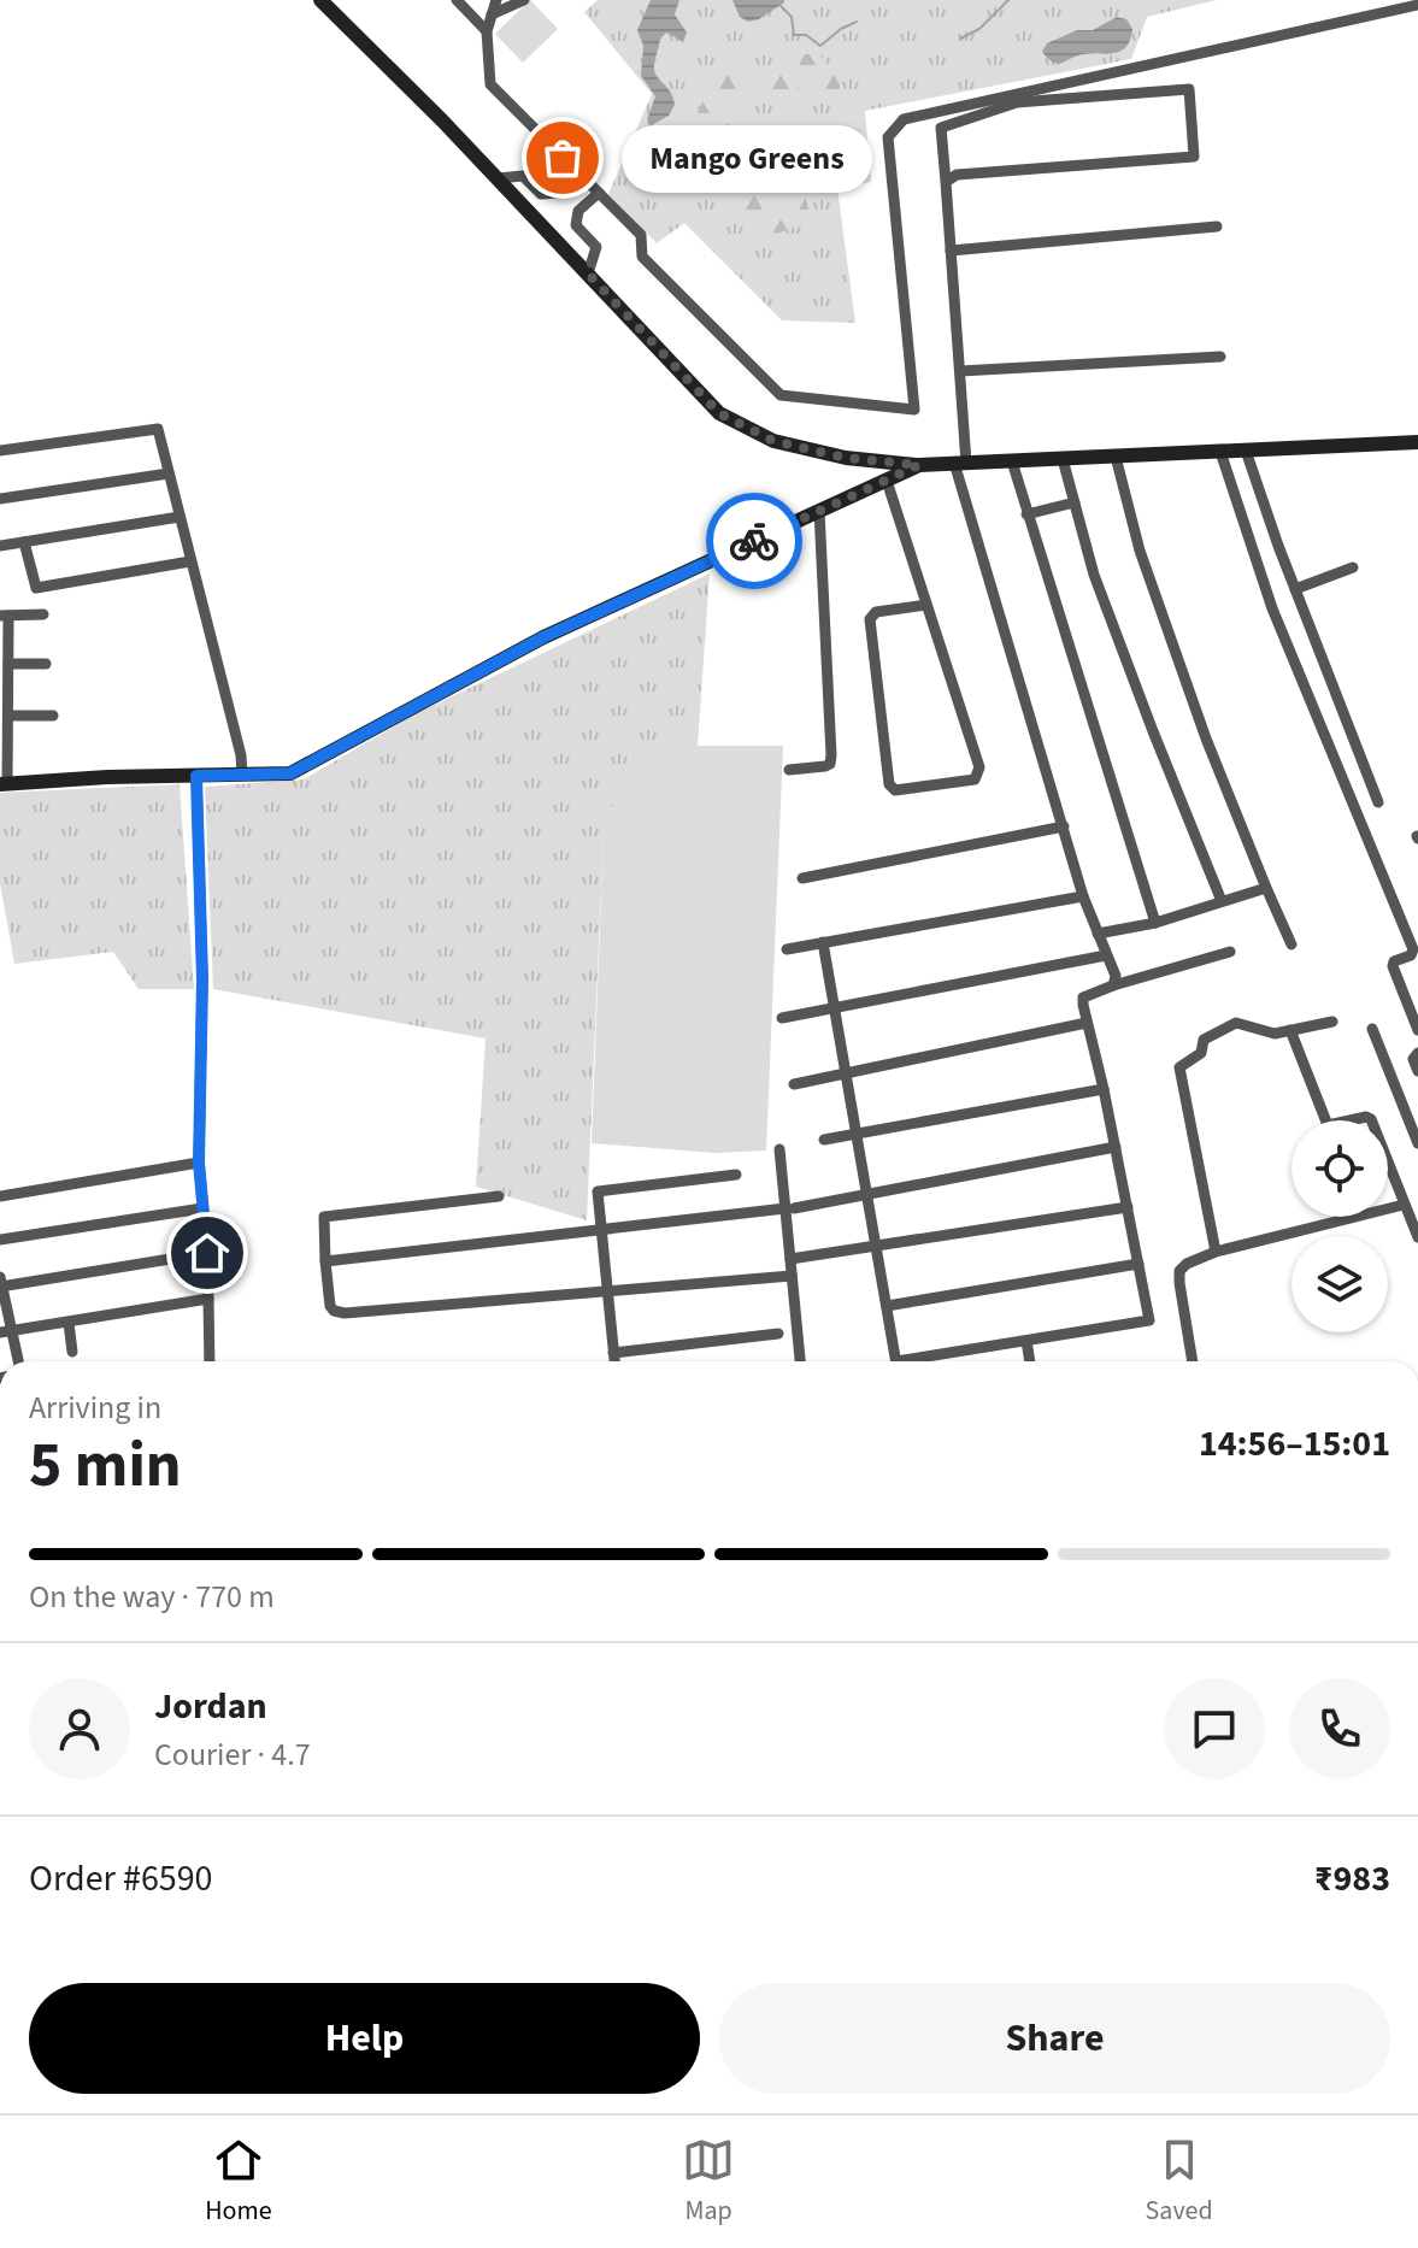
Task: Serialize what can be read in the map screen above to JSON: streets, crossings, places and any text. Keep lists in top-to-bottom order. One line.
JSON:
{"places":["Mango Greens"],"page":{"bubble":"Mango Greens","heading":["5 min","Arriving in","14:56–15:01"],"panel":["Jordan","Courier · 4.7","Order #6590","₹983"],"bar":"On the way · 770 m","buttons":["Help","Share"],"tabs":["Home","Map","Saved"]}}
